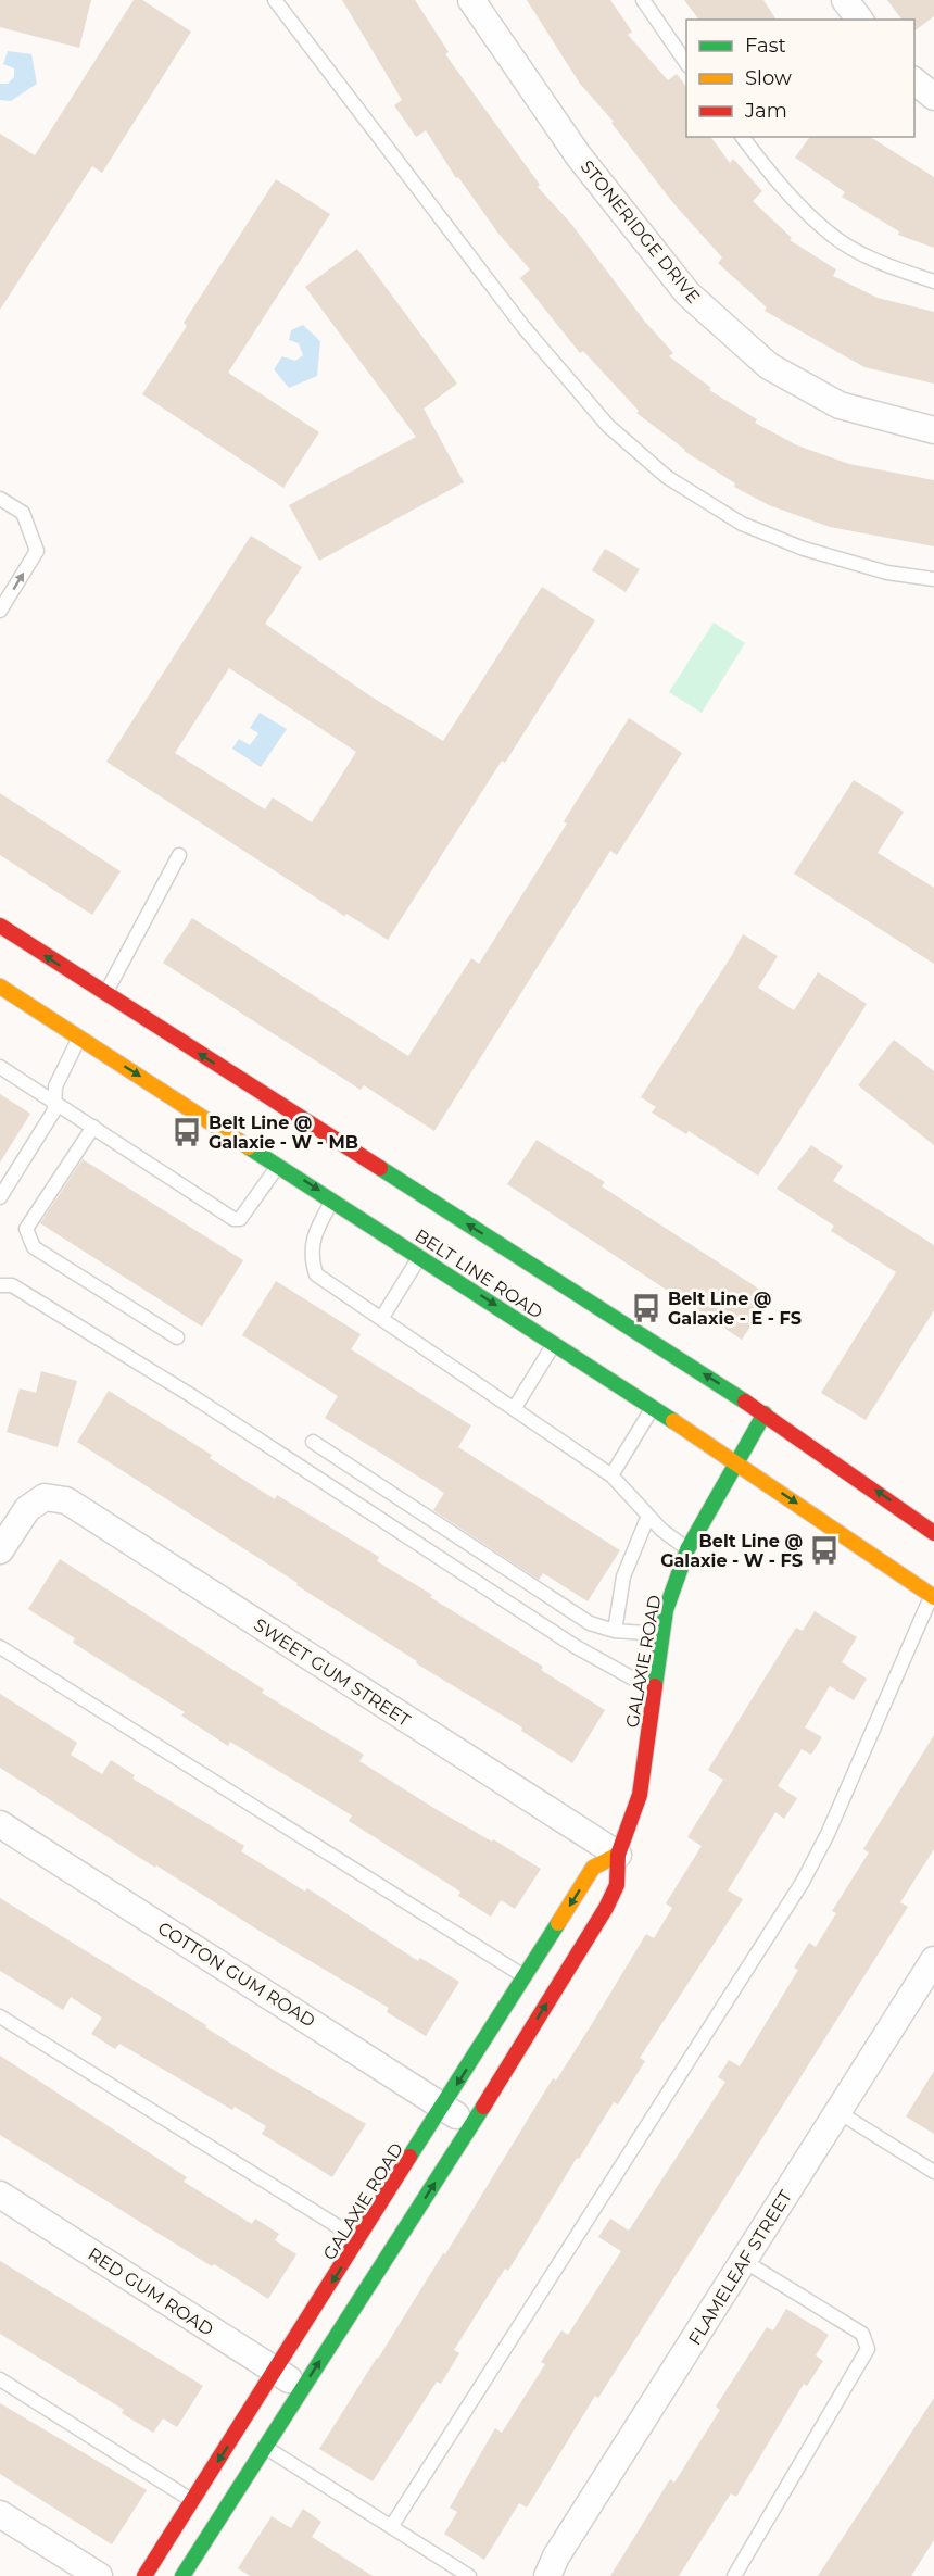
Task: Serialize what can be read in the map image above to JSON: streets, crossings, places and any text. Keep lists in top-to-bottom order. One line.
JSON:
{"streets":{"main road":["BELT LINE ROAD","GALAXIE ROAD"],"street":["STONERIDGE DRIVE","SWEET GUM STREET","COTTON GUM ROAD","FLAMELEAF STREET","RED GUM ROAD"]},"crossings":[["BELT LINE ROAD","GALAXIE ROAD"],["GALAXIE ROAD","SWEET GUM STREET"],["GALAXIE ROAD","COTTON GUM ROAD"],["GALAXIE ROAD","RED GUM ROAD"]],"places":{"bus stop":["Belt Line @ Galaxie - W - MB","Belt Line @ Galaxie - E - FS","Belt Line @ Galaxie - W - FS"]},"legend":["Fast","Slow","Jam"]}
